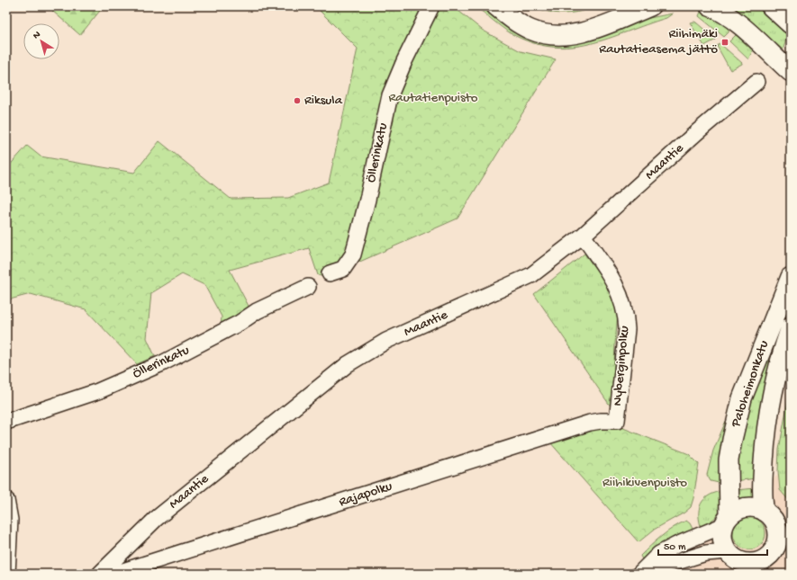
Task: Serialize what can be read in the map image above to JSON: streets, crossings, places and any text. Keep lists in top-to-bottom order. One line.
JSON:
{"streets":{"street":["Öllerinkatu","Maantie","Nyberginpolku","Paloheimonkatu","Rajapolku"]},"crossings":[["Maantie","Nyberginpolku"],["Nyberginpolku","Rajapolku"]],"parks":["Rautatienpuisto","Riihikivenpuisto"],"places":{"transit":["Riihimäki Rautatieasema jättö"],"other":["Riksula"]},"scale_bar":"50 m","north":"top left"}
